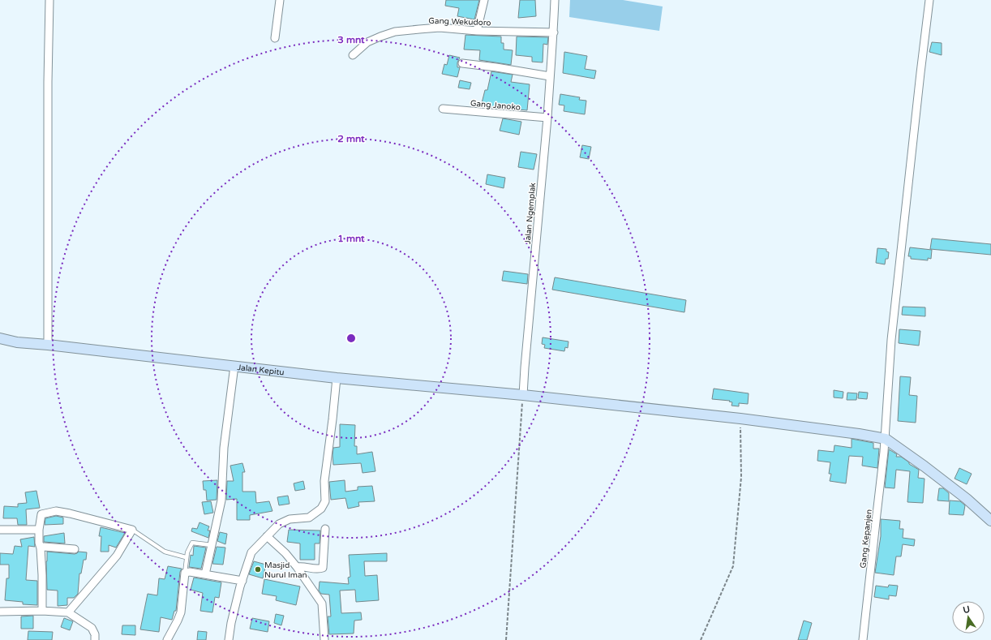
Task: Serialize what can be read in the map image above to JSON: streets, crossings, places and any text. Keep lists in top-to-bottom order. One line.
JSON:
{"streets":{"street":["Gang Wekudoro","Gang Janoko","Jalan Ngemplak","Jalan Kepitu","Gang Kepanjen"]},"crossings":[["Gang Wekudoro","Jalan Ngemplak"],["Gang Janoko","Jalan Ngemplak"],["Jalan Ngemplak","Jalan Kepitu"],["Jalan Kepitu","Gang Kepanjen"]],"places":["Masjid Nurul Iman"],"north":"top","rings":["3 mnt","2 mnt","1 mnt"]}
